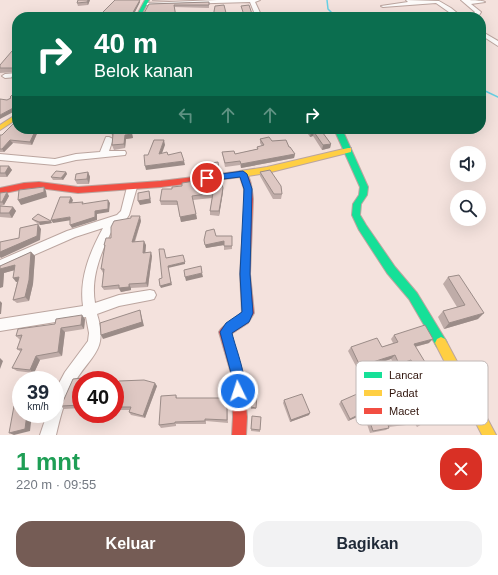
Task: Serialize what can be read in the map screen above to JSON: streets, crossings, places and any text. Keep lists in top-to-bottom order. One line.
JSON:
{"legend":["Lancar","Padat","Macet"],"page":{"turn":["40 m","Belok kanan"],"speed":"39 km/h","limit":"40","heading":["1 mnt","220 m · 09:55"],"buttons":["Keluar","Bagikan"]}}
